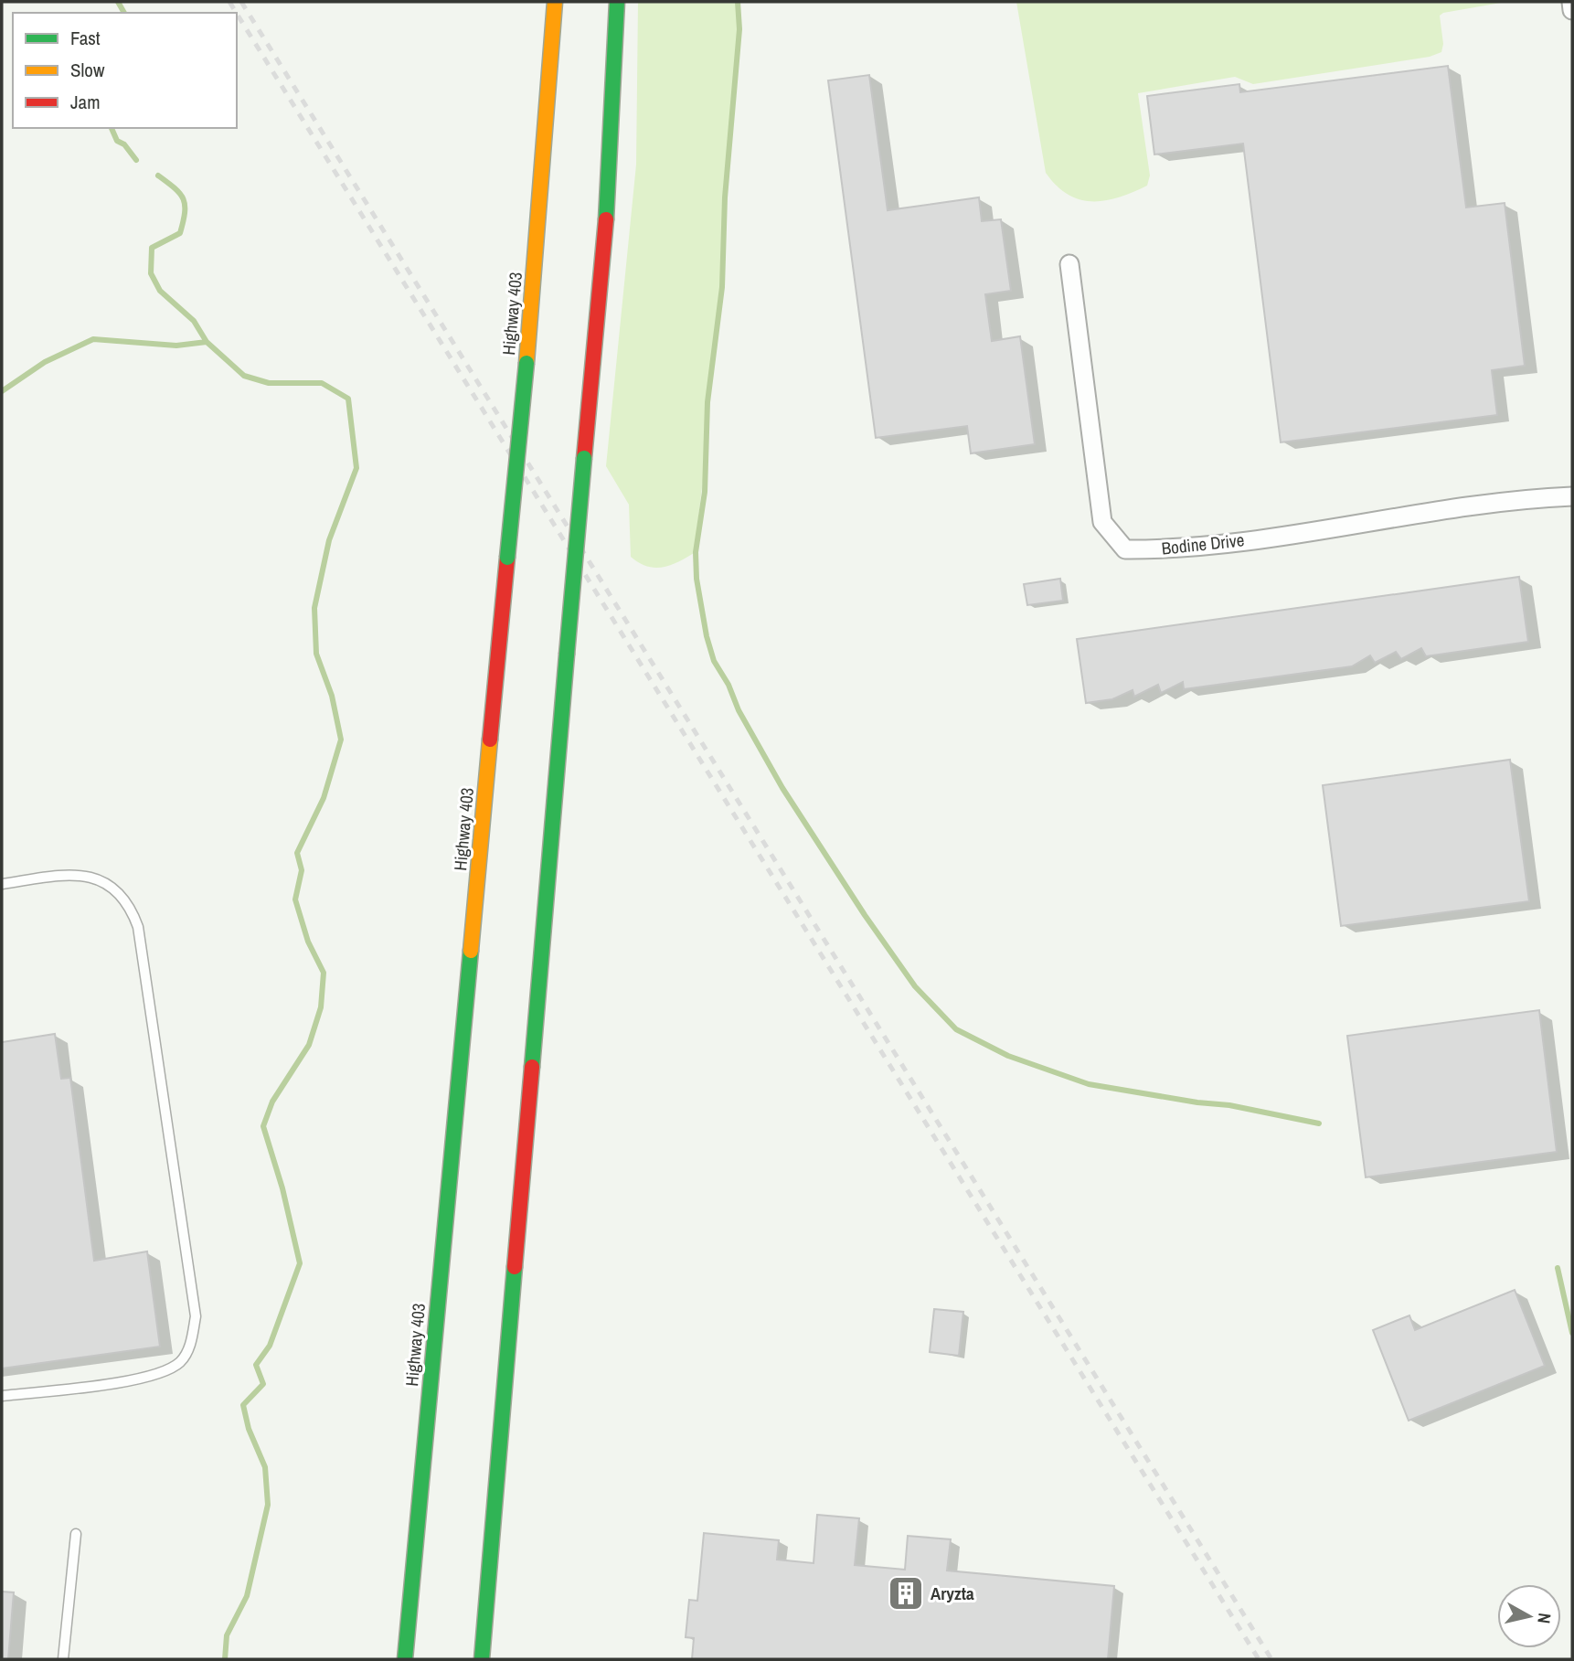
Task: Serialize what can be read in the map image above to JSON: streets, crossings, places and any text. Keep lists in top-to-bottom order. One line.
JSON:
{"streets":{"highway":["Highway 403"],"street":["Bodine Drive"]},"places":{"building":["Aryzta"]},"legend":["Fast","Slow","Jam"],"north":"right"}
